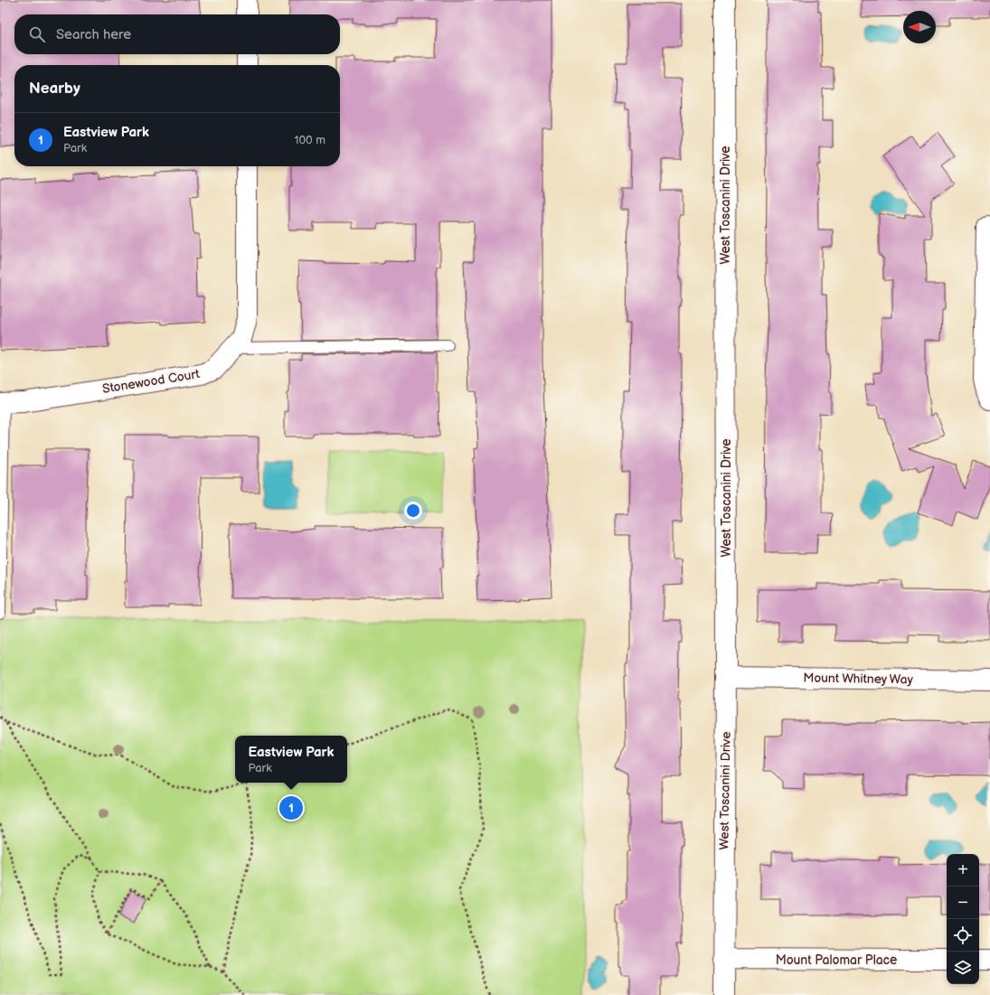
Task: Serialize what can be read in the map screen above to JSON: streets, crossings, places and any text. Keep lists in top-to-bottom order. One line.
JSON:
{"streets":{"street":["West Toscanini Drive","Stonewood Court","Mount Whitney Way","Mount Palomar Place"]},"crossings":[["West Toscanini Drive","Mount Whitney Way"],["West Toscanini Drive","Mount Palomar Place"]],"north":"left","page":{"search":"Search here","heading":"Nearby","list":[{"mark":"1","name":"Eastview Park","note":"Park","value":"100 m"}],"popup":["Eastview Park","Park"],"pins":"1","map_buttons":["+","−"]}}
